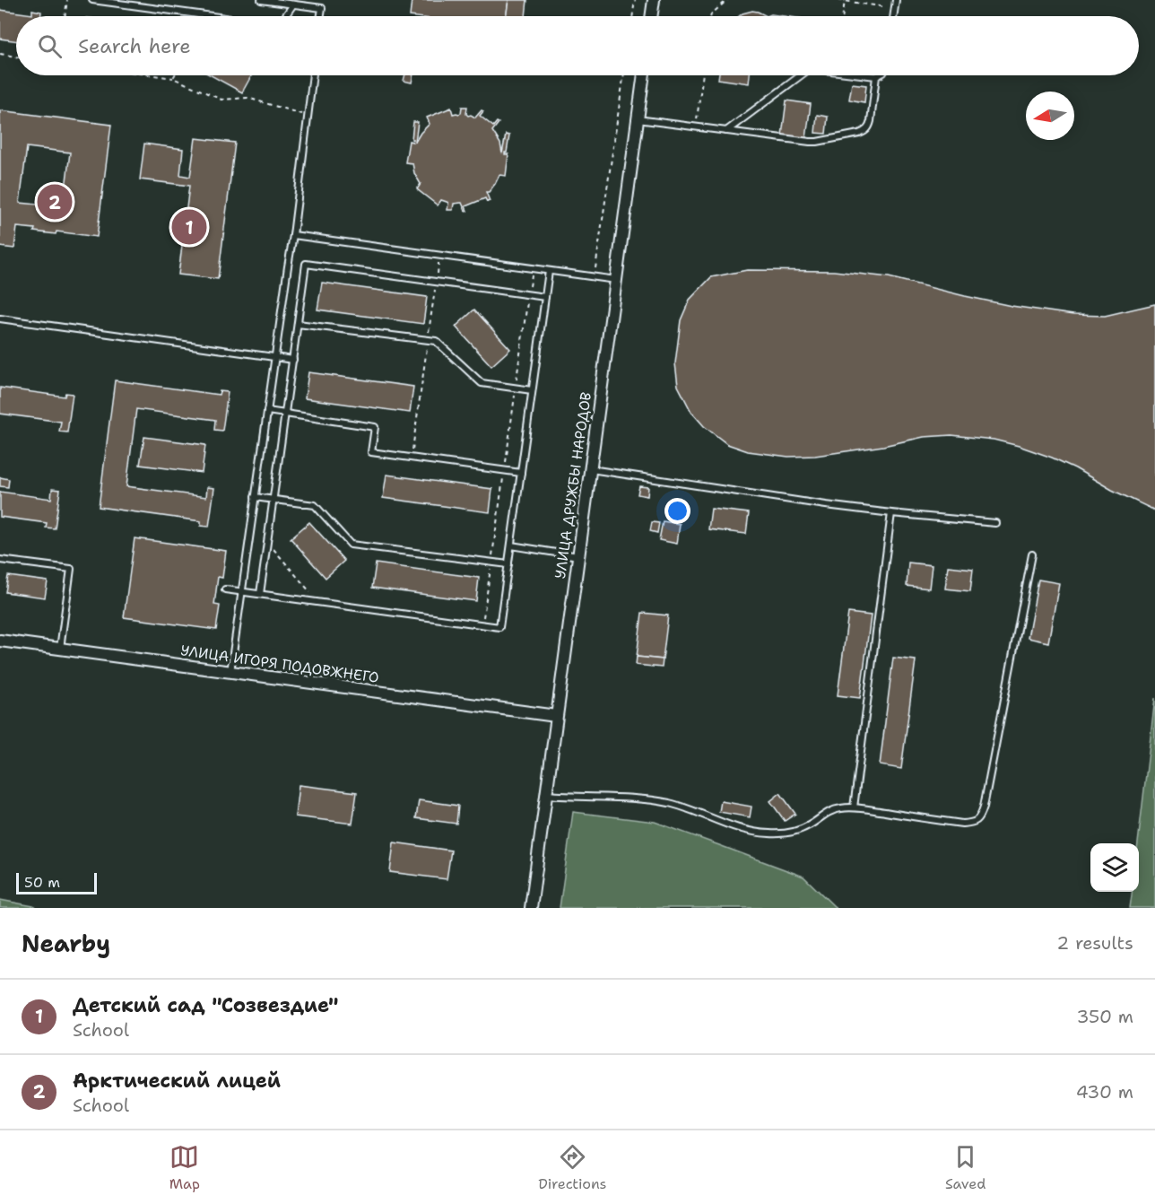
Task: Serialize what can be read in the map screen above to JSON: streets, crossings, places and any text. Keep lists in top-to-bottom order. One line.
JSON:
{"streets":{"street":["УЛИЦА ДРУЖБЫ НАРОДОВ","УЛИЦА ИГОРЯ ПОДОВЖНЕГО"]},"crossings":[["УЛИЦА ДРУЖБЫ НАРОДОВ","УЛИЦА ИГОРЯ ПОДОВЖНЕГО"]],"scale_bar":"50 m","north":"left","page":{"search":"Search here","pins":["2","1"],"scale":"50 m","heading":["Nearby","2 results"],"list":[{"mark":"1","name":"Детский сад \"Созвездие\"","note":"School","value":"350 m"},{"mark":"2","name":"Арктический лицей","note":"School","value":"430 m"}],"nav":["Map","Directions","Saved"]}}
